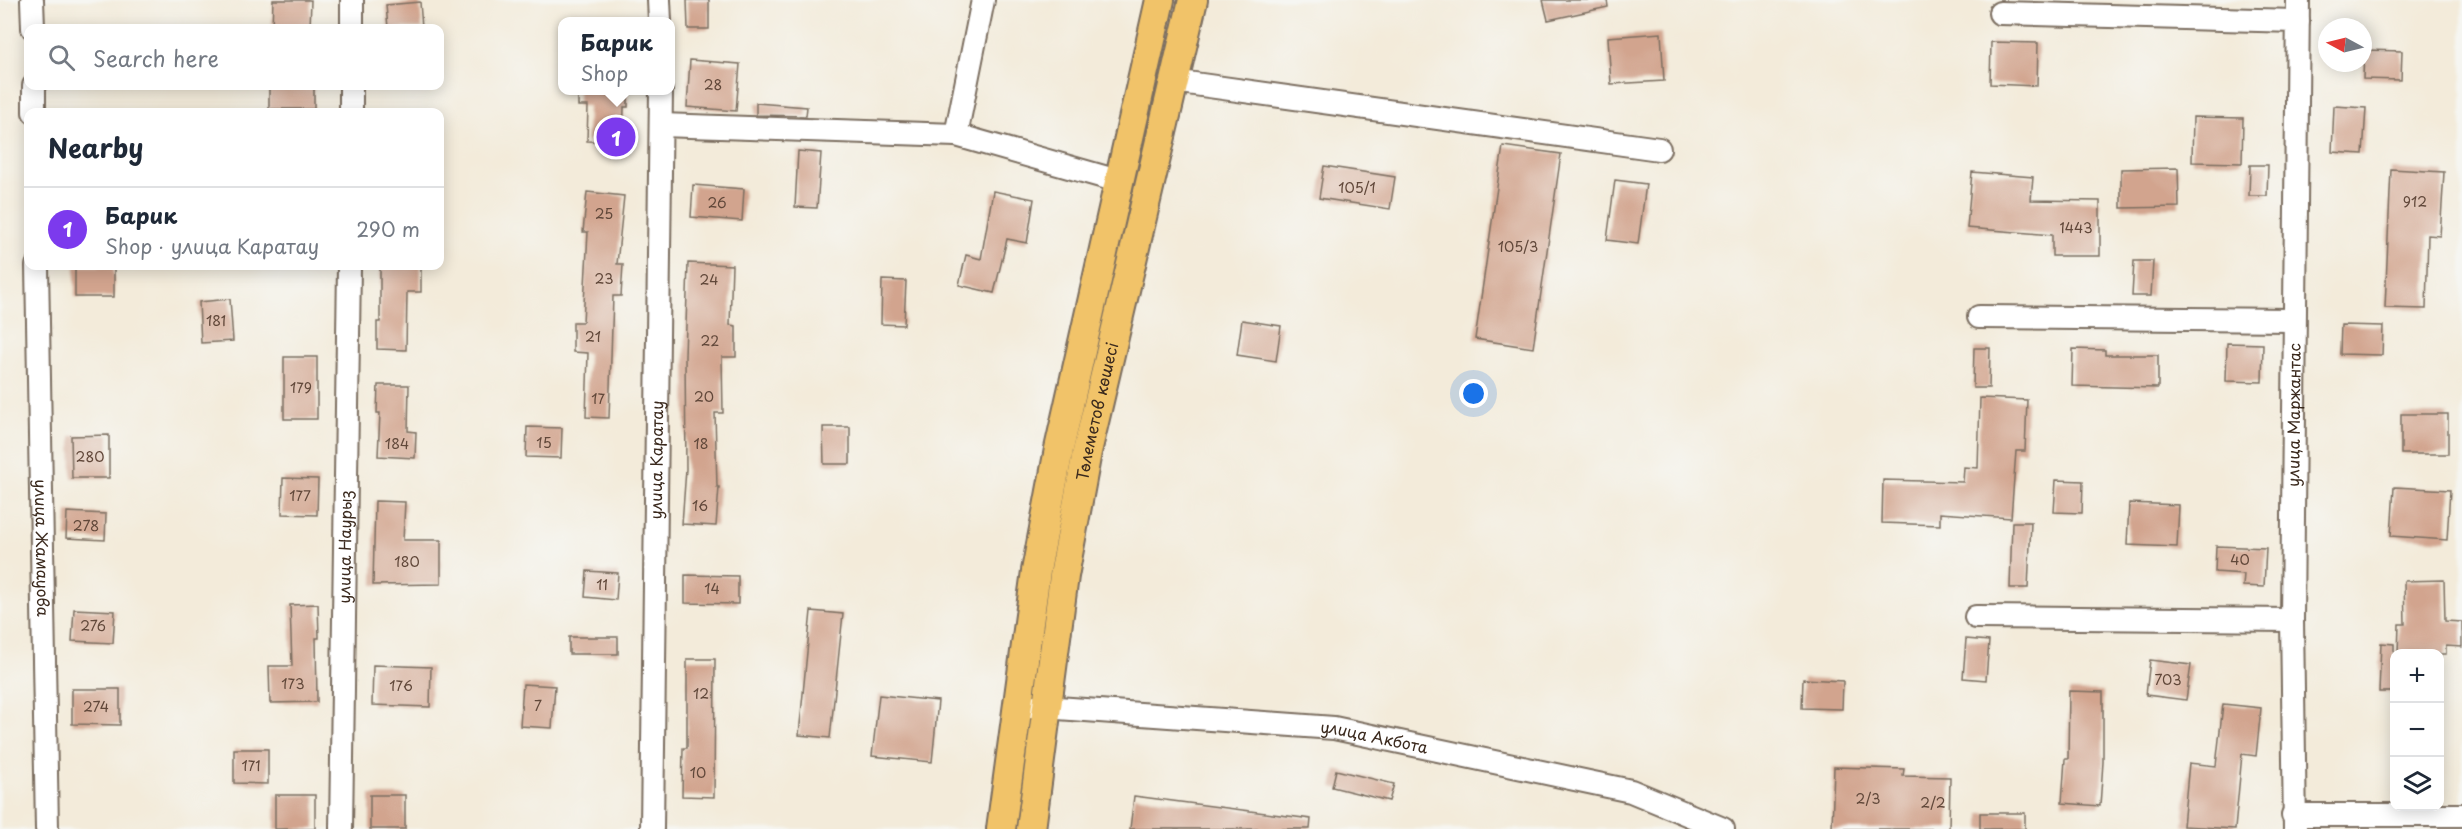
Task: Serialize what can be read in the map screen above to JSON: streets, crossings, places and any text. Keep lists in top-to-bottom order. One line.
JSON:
{"streets":{"main road":["Төлеметов көшесі"],"street":["улица Маржантас","улица Каратау","улица Жамауова","улица Наурыз","улица Акбота"]},"crossings":[["Төлеметов көшесі","улица Акбота"]],"house_numbers":["28","105/1","912","26","25","1443","105/3","23","24","181","21","22","179","20","17","15","184","18","280","177","16","278","40","180","11","14","276","703","173","176","12","7","274","171","10","2/3","2/2"],"north":"left","page":{"popup":["Барик","Shop"],"search":"Search here","heading":"Nearby","pins":"1","list":[{"mark":"1","name":"Барик","note":"Shop · улица Каратау","value":"290 m"}],"map_buttons":["+","−"]}}
